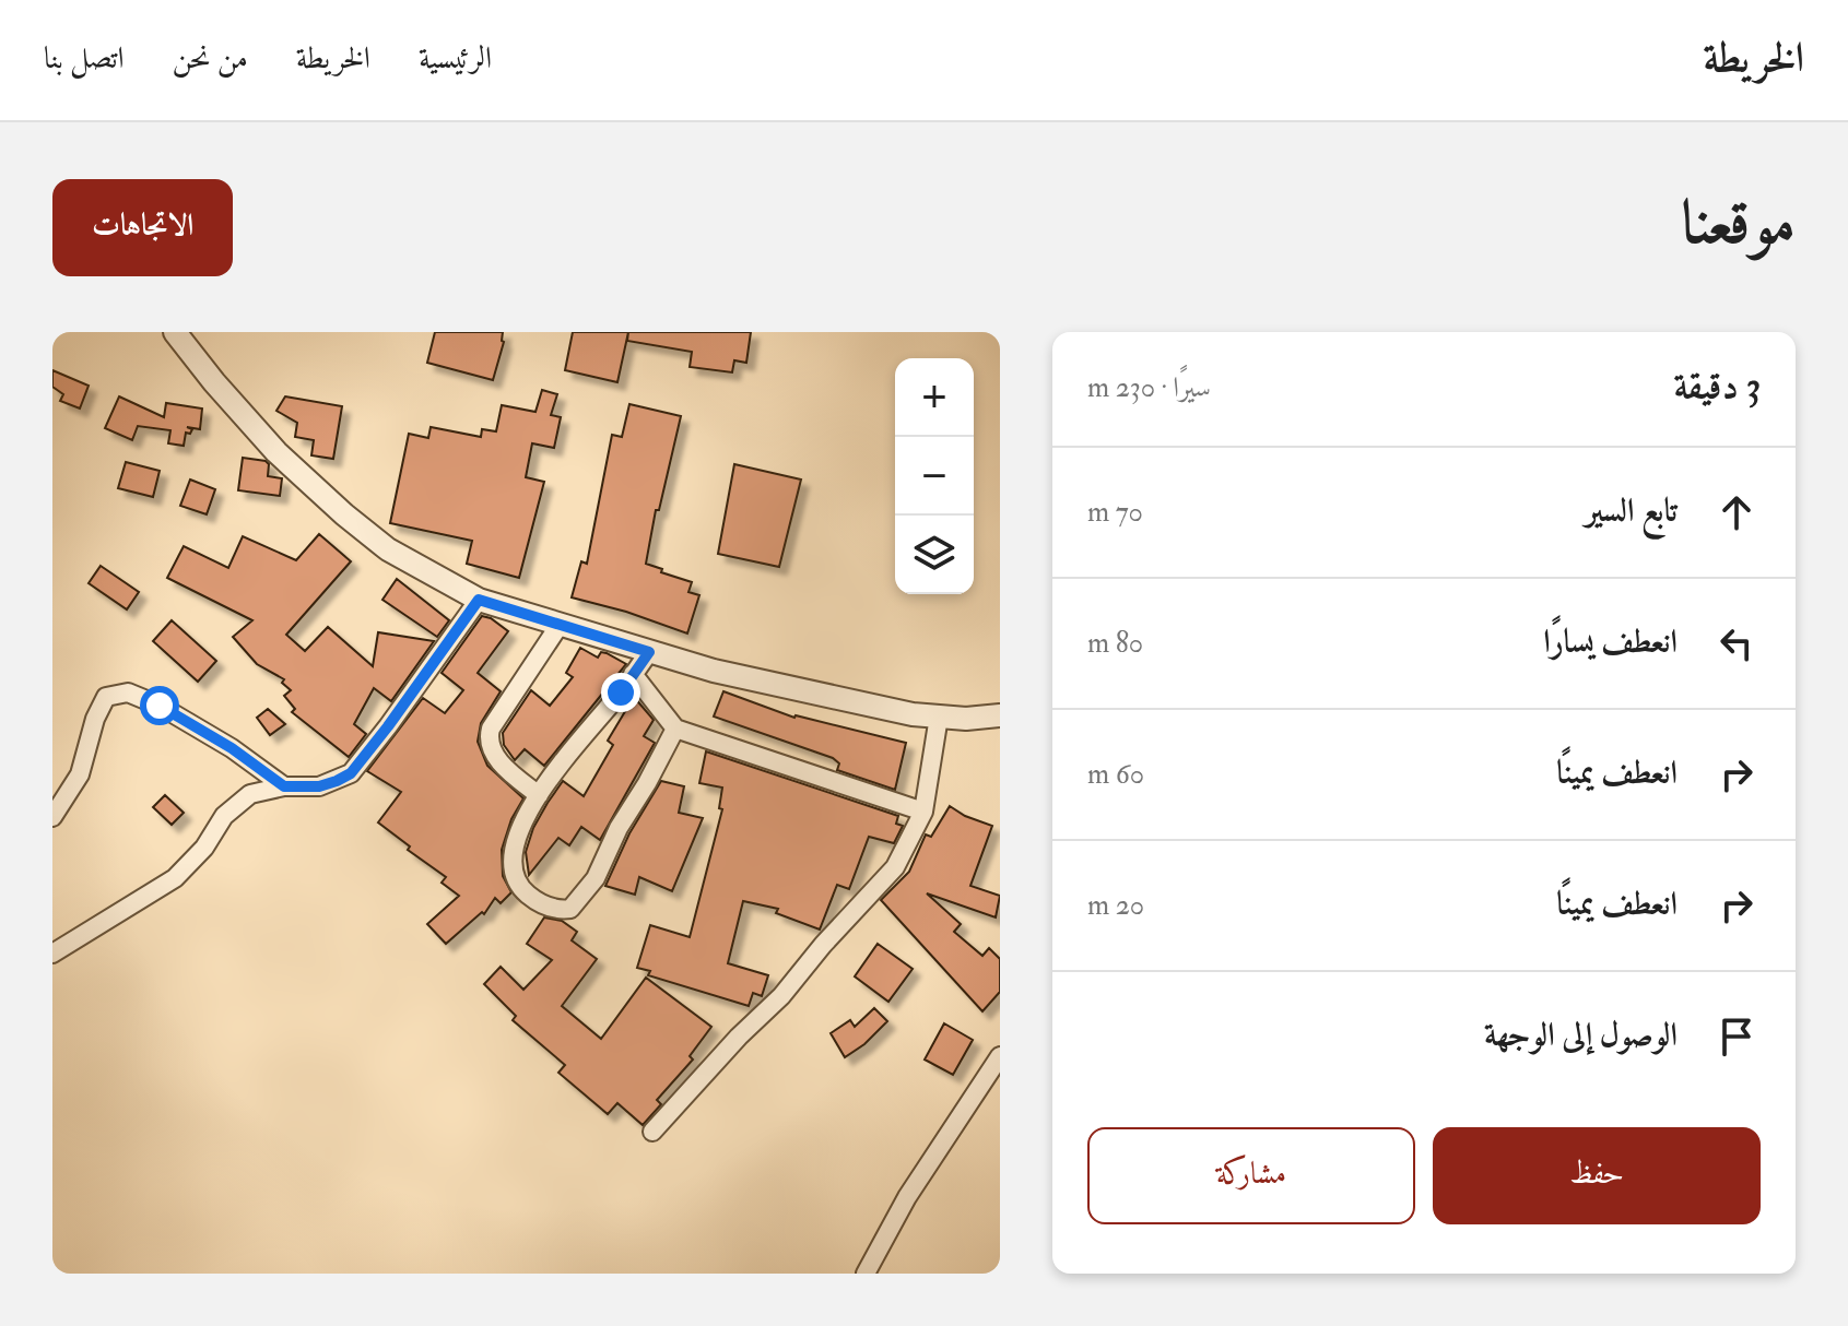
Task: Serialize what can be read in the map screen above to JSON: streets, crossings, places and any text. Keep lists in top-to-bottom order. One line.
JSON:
{"page":{"header":"الخريطة","nav":["الرئيسية","الخريطة","من نحن","اتصل بنا"],"title":"موقعنا","buttons":["الاتجاهات",["حفظ","مشاركة"]],"heading":["3 دقيقة","سيرًا · 230 m"],"map_buttons":["+","−"],"list":[["تابع السير","70 m"],["انعطف يسارًا","80 m"],["انعطف يمينًا","60 m"],["انعطف يمينًا","20 m"],"الوصول إلى الوجهة"]}}
